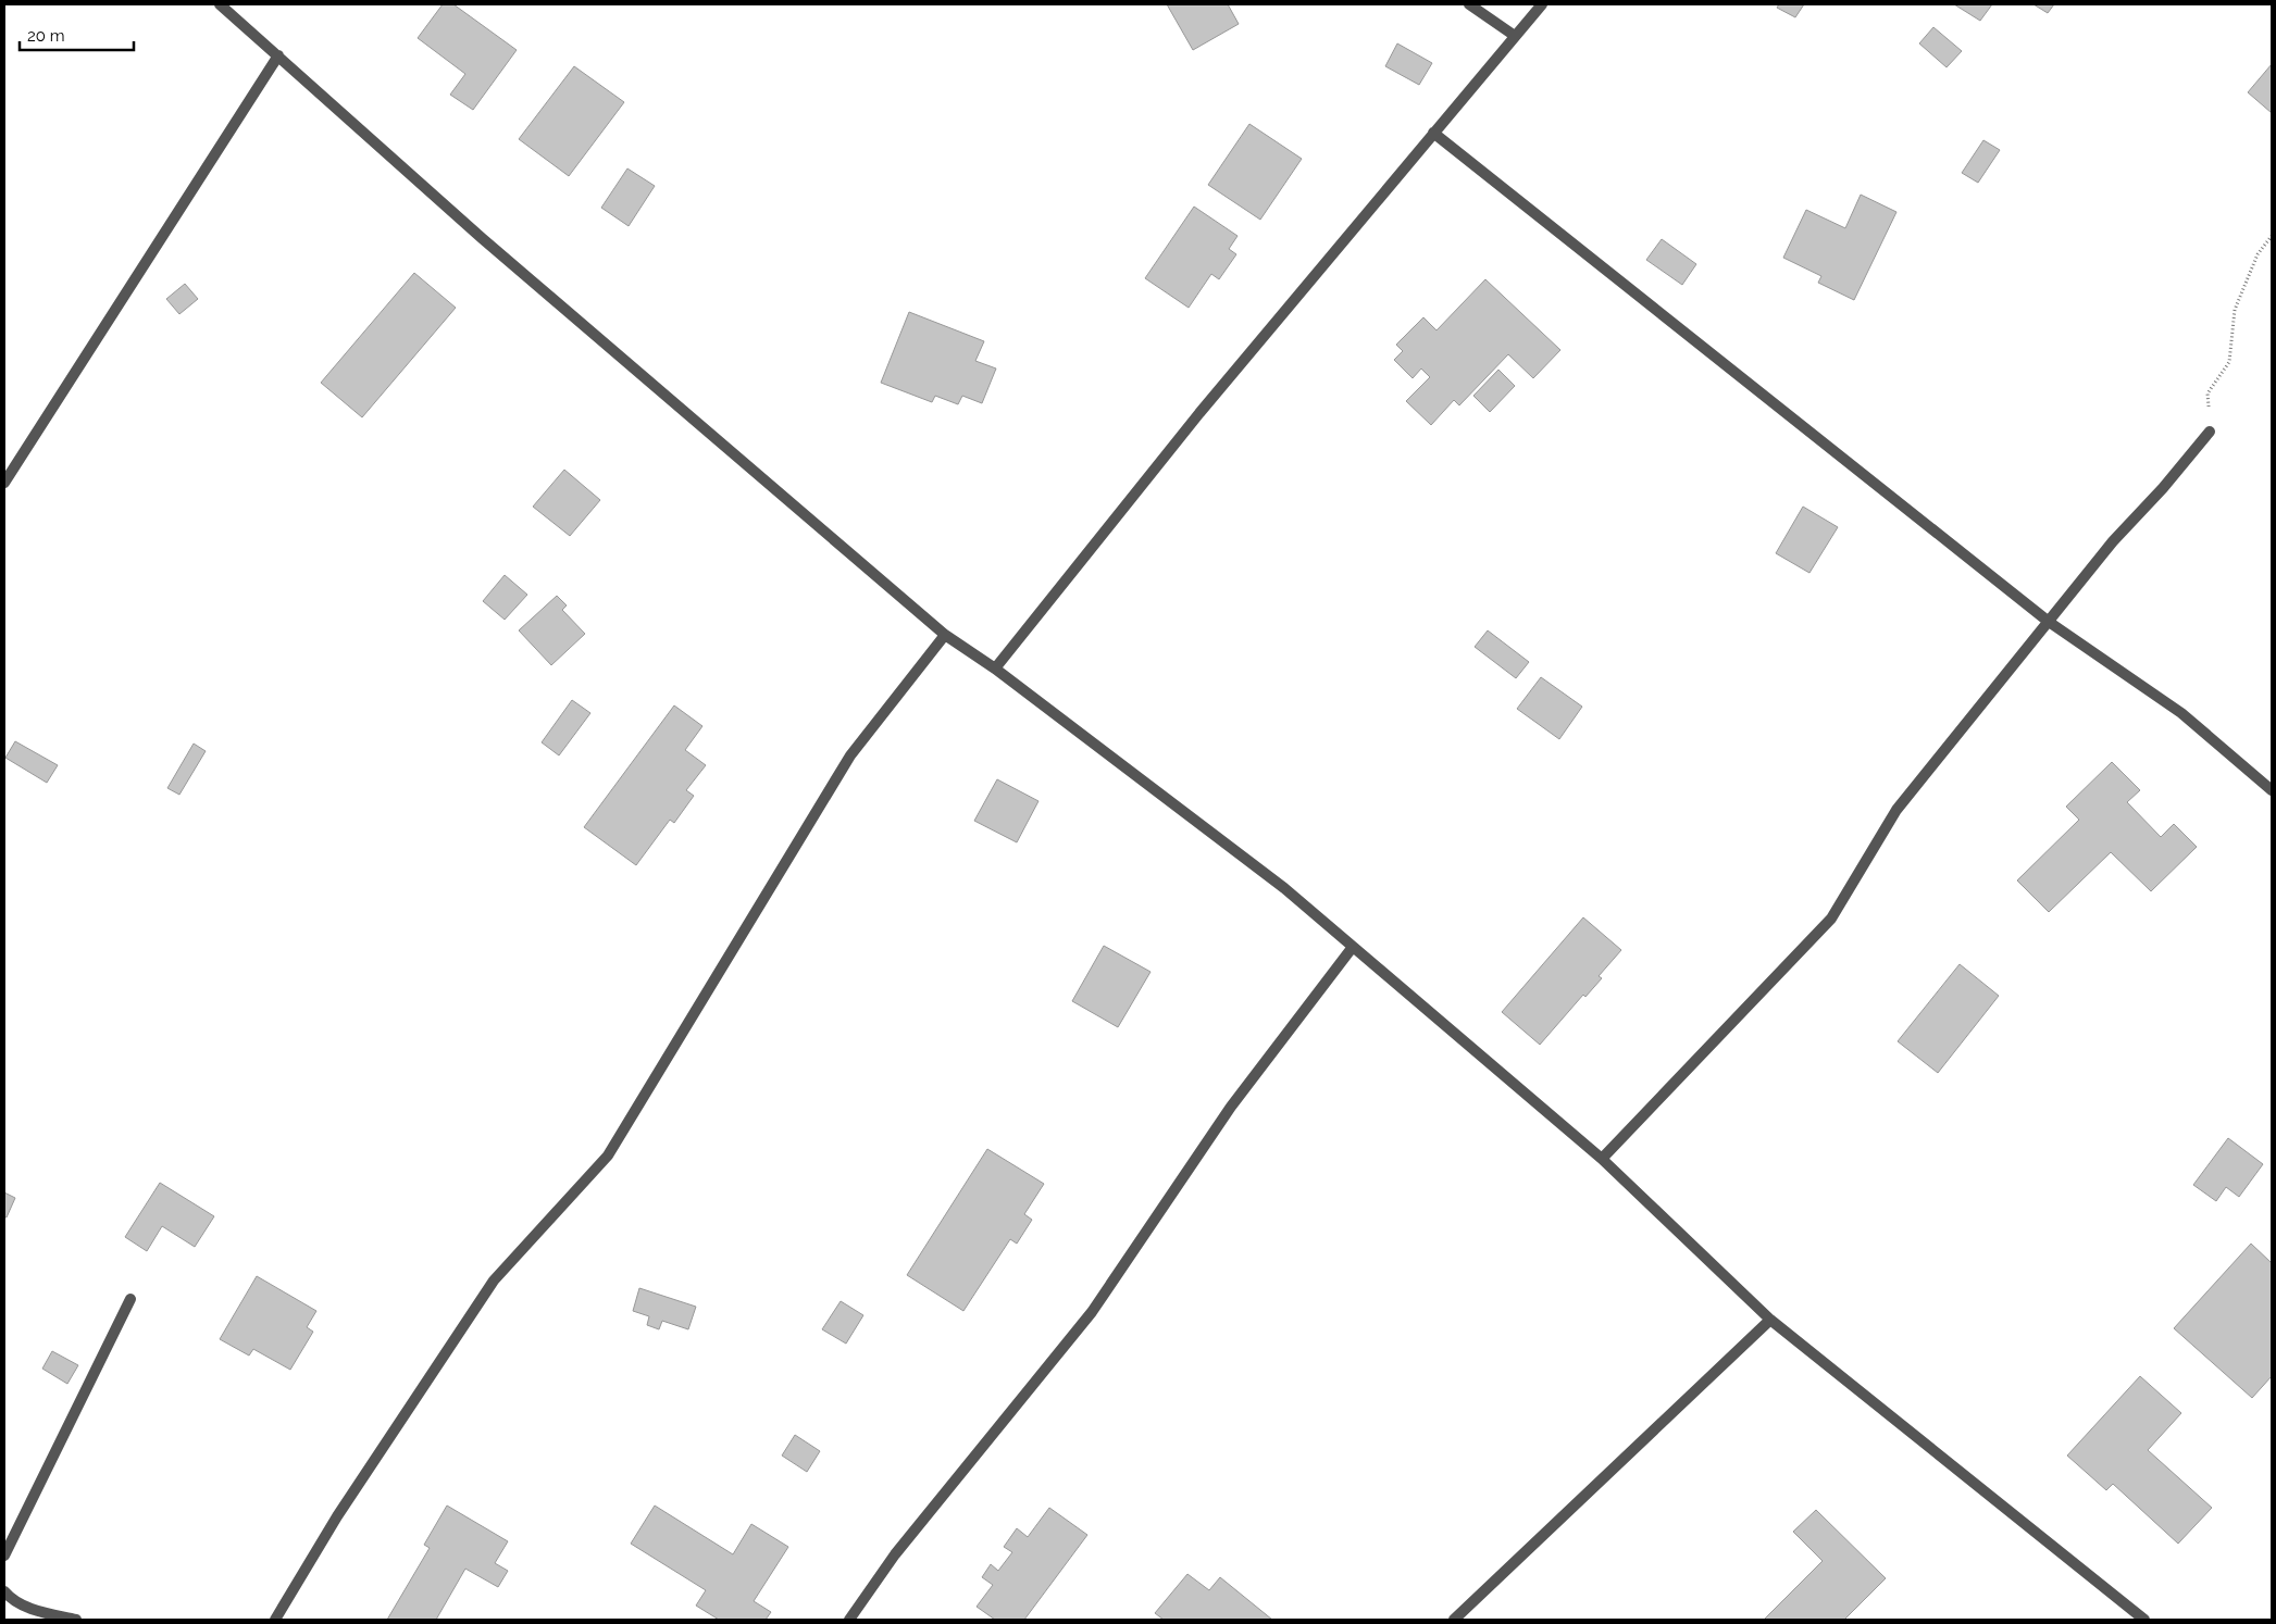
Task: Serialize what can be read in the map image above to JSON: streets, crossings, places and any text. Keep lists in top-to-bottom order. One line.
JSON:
{"scale_bar":"20 m"}
